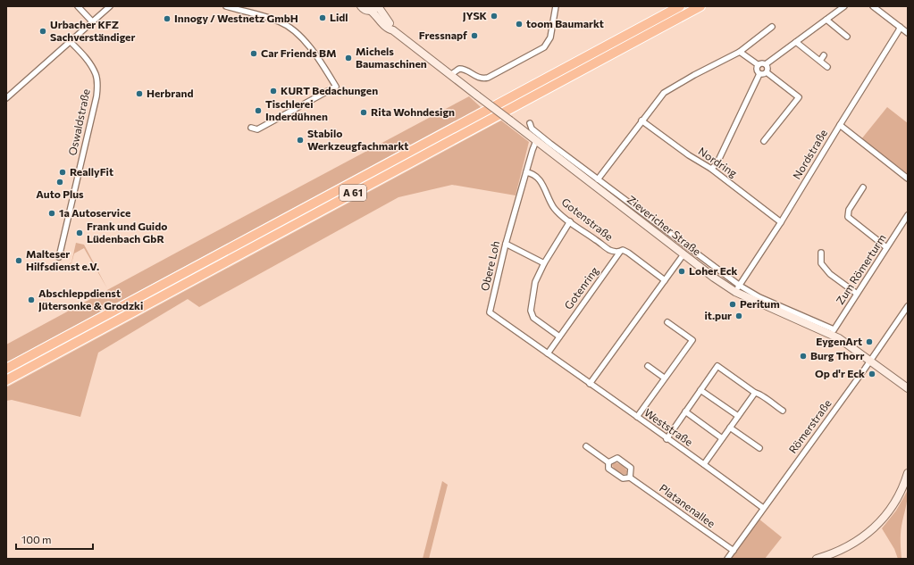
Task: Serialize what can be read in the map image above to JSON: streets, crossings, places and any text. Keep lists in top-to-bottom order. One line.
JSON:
{"streets":{"highway":["A 61"],"street":["Oswaldstraße","Nordstraße","Nordring","Gotenstraße","Zievericher Straße","Obere Loh","Zum Römerturm","Gotenring","Römerstraße","Weststraße","Platanenallee"]},"crossings":[["Nordstraße","Nordring"],["Nordstraße","Zievericher Straße"],["Gotenstraße","Obere Loh"],["Gotenstraße","Gotenring"],["Zievericher Straße","Obere Loh"],["Zievericher Straße","Zum Römerturm"],["Zievericher Straße","Römerstraße"],["Obere Loh","Gotenring"],["Obere Loh","Weststraße"],["Römerstraße","Weststraße"],["Römerstraße","Platanenallee"]],"places":["JYSK","Lidl","Innogy / Westnetz GmbH","toom Baumarkt","Urbacher KFZ Sachverständiger","Fressnapf","Car Friends BM","Michels Baumaschinen","KURT Bedachungen","Herbrand","Tischlerei Inderdühnen","Rita Wohndesign","Stabilo Werkzeugfachmarkt","ReallyFit","Auto Plus","1a Autoservice","Frank und Guido Lüdenbach GbR","Malteser Hilfsdienst e.V.","Loher Eck","Abschleppdienst Jütersonke & Grodzki","Peritum","it.pur","EygenArt","Burg Thorr","Op d'r Eck"],"scale_bar":"100 m"}
